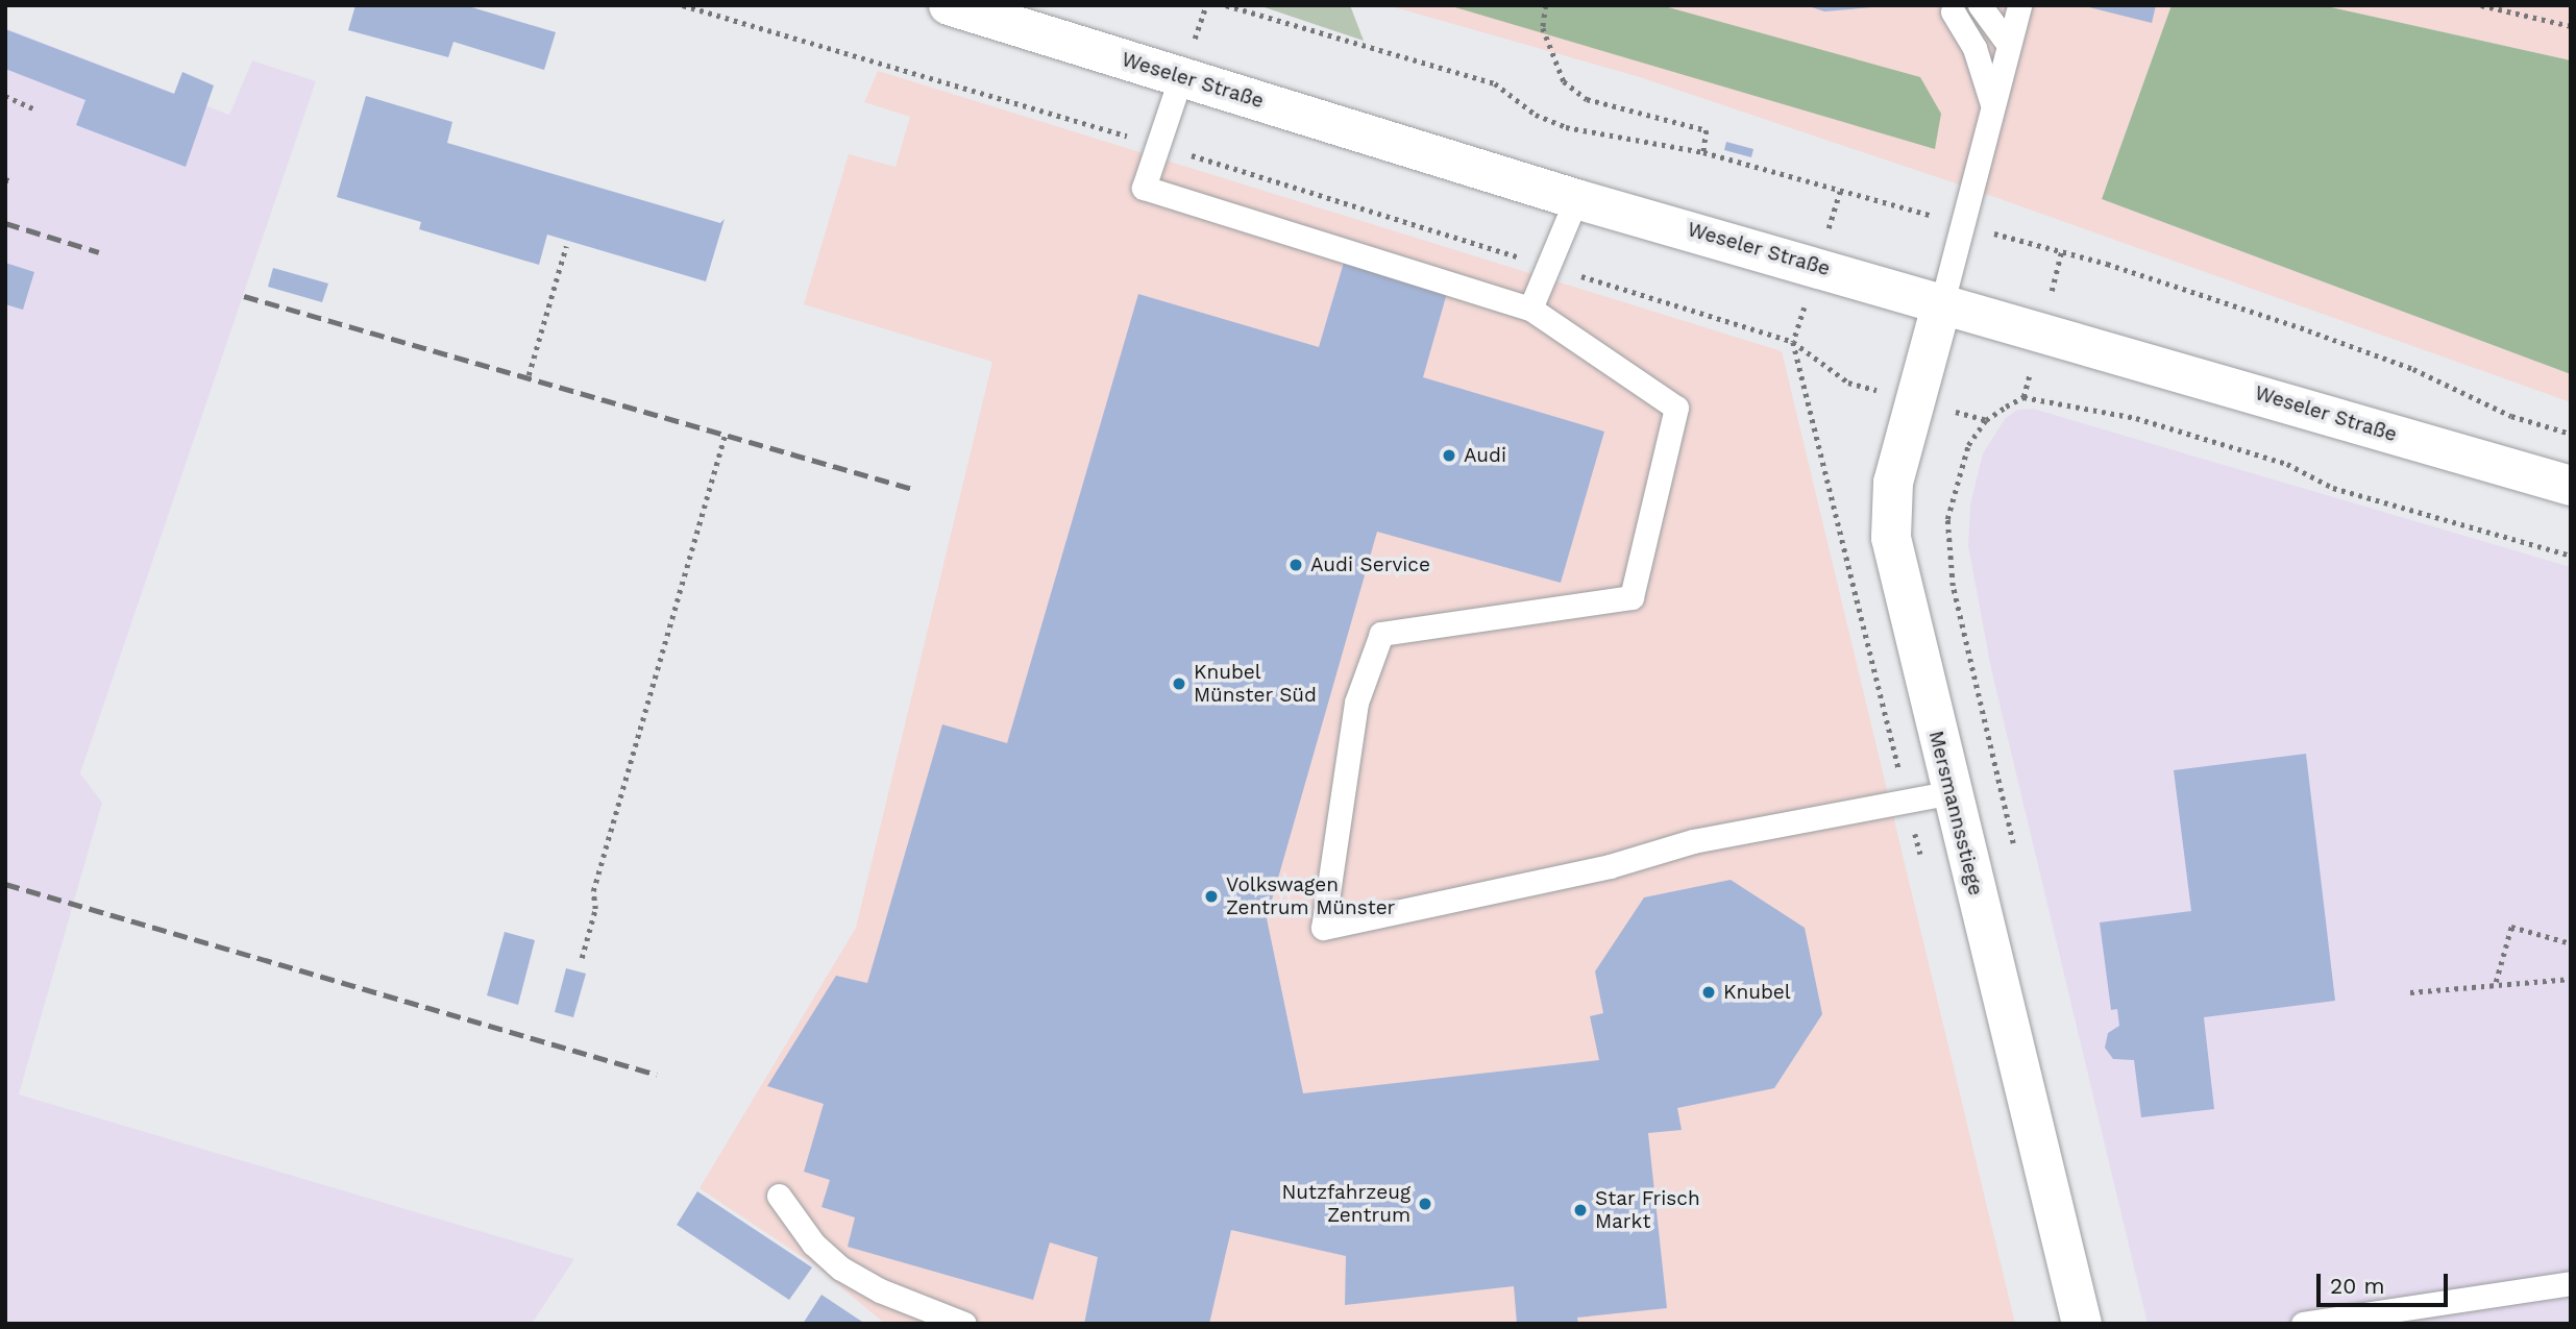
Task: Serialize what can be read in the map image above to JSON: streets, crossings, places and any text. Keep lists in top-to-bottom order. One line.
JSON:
{"streets":{"main road":["Weseler Straße","Mersmannsstiege"]},"crossings":[["Weseler Straße","Mersmannsstiege"]],"places":["Audi","Audi Service","Knubel Münster Süd","Volkswagen Zentrum Münster","Knubel","Nutzfahrzeug Zentrum","Star Frisch Markt"],"scale_bar":"20 m"}
